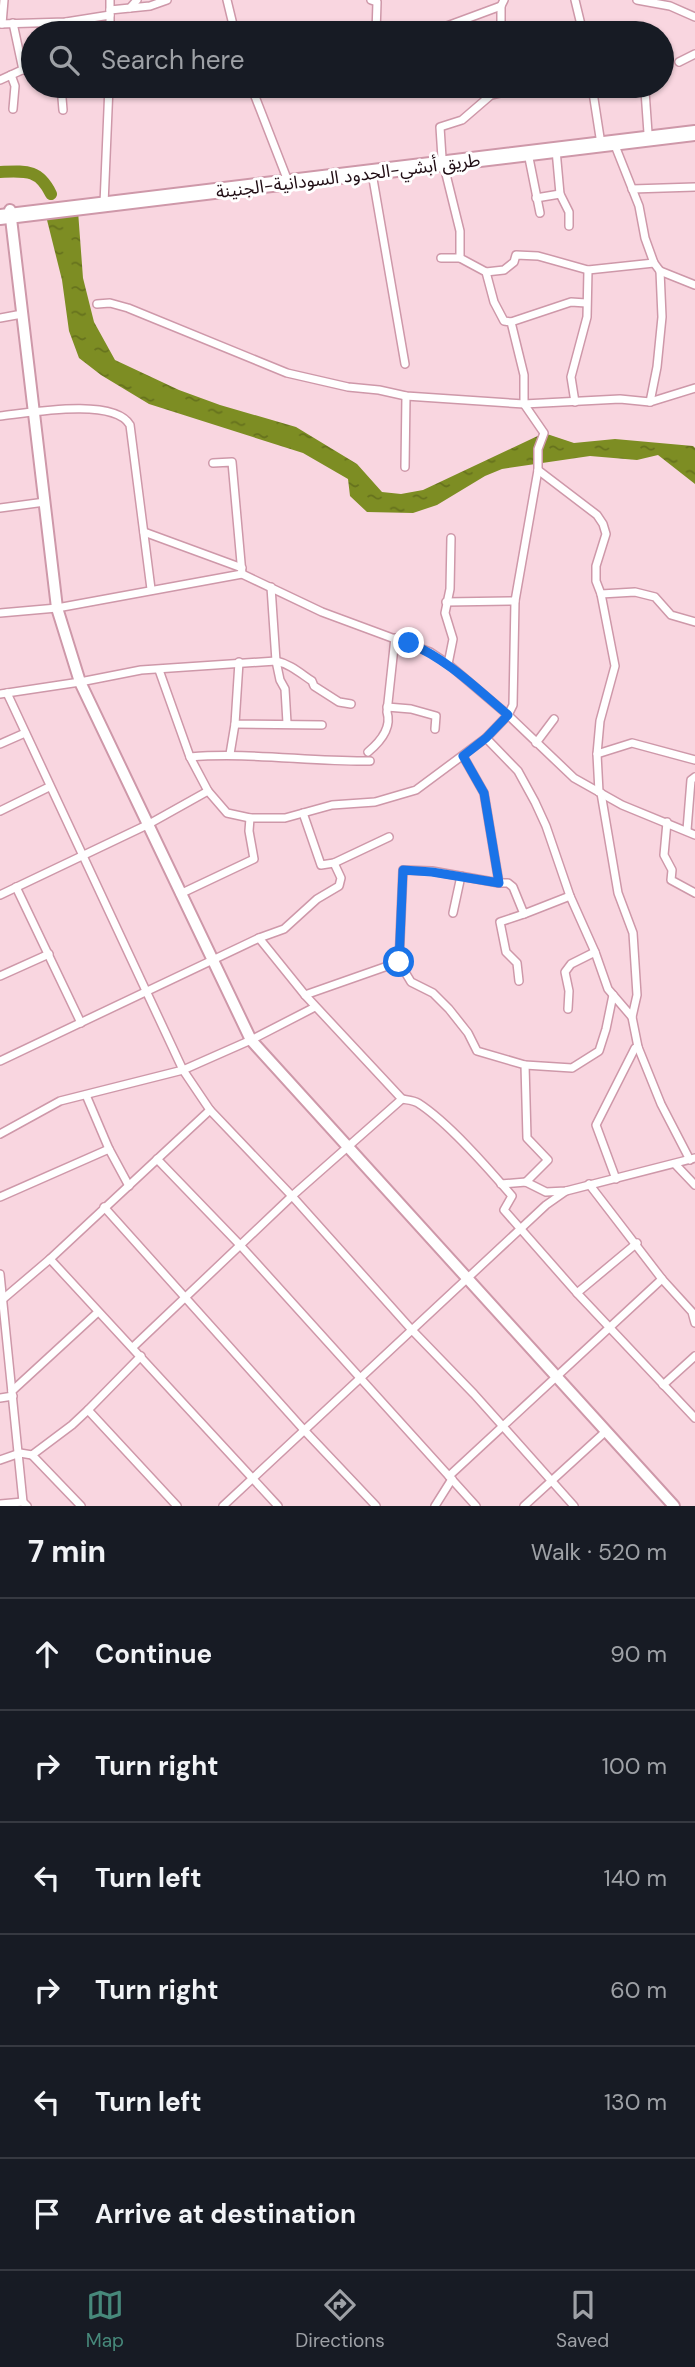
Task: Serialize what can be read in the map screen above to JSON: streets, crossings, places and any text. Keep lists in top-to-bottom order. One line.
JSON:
{"streets":{"highway":["طريق أبشي-الحدود السودانية-الجنينة"]},"page":{"search":"Search here","heading":["7 min","Walk · 520 m"],"list":[["Continue","90 m"],["Turn right","100 m"],["Turn left","140 m"],["Turn right","60 m"],["Turn left","130 m"],"Arrive at destination"],"nav":["Map","Directions","Saved"]}}
